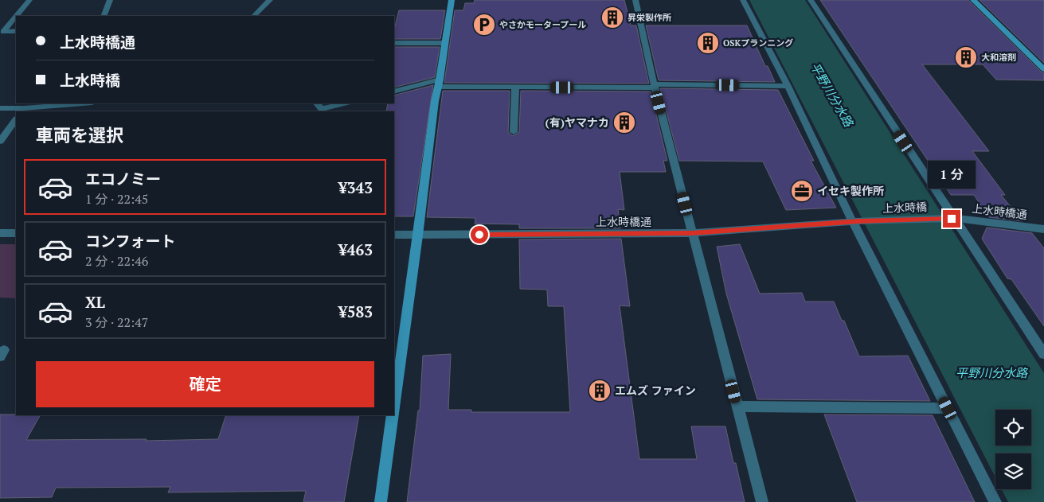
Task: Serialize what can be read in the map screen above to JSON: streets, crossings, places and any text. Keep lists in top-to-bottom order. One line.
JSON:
{"streets":{"street":["上水時橋","上水時橋通"]},"crossings":[["上水時橋","上水時橋通"]],"water":["平野川分水路"],"places":{"building":["昇栄製作所","OSKプランニング","大和溶剤","(有)ヤマナカ","エムズ ファイン"],"parking":["やさかモータープール"],"office":["イセキ製作所"]},"page":{"banner":["上水時橋通","上水時橋"],"heading":"車両を選択","list":[{"name":"エコノミー","note":"1 分 · 22:45","value":"¥343"},{"name":"コンフォート","note":"2 分 · 22:46","value":"¥463"},{"name":"XL","note":"3 分 · 22:47","value":"¥583"}],"bubble":"1 分","buttons":"確定"}}
